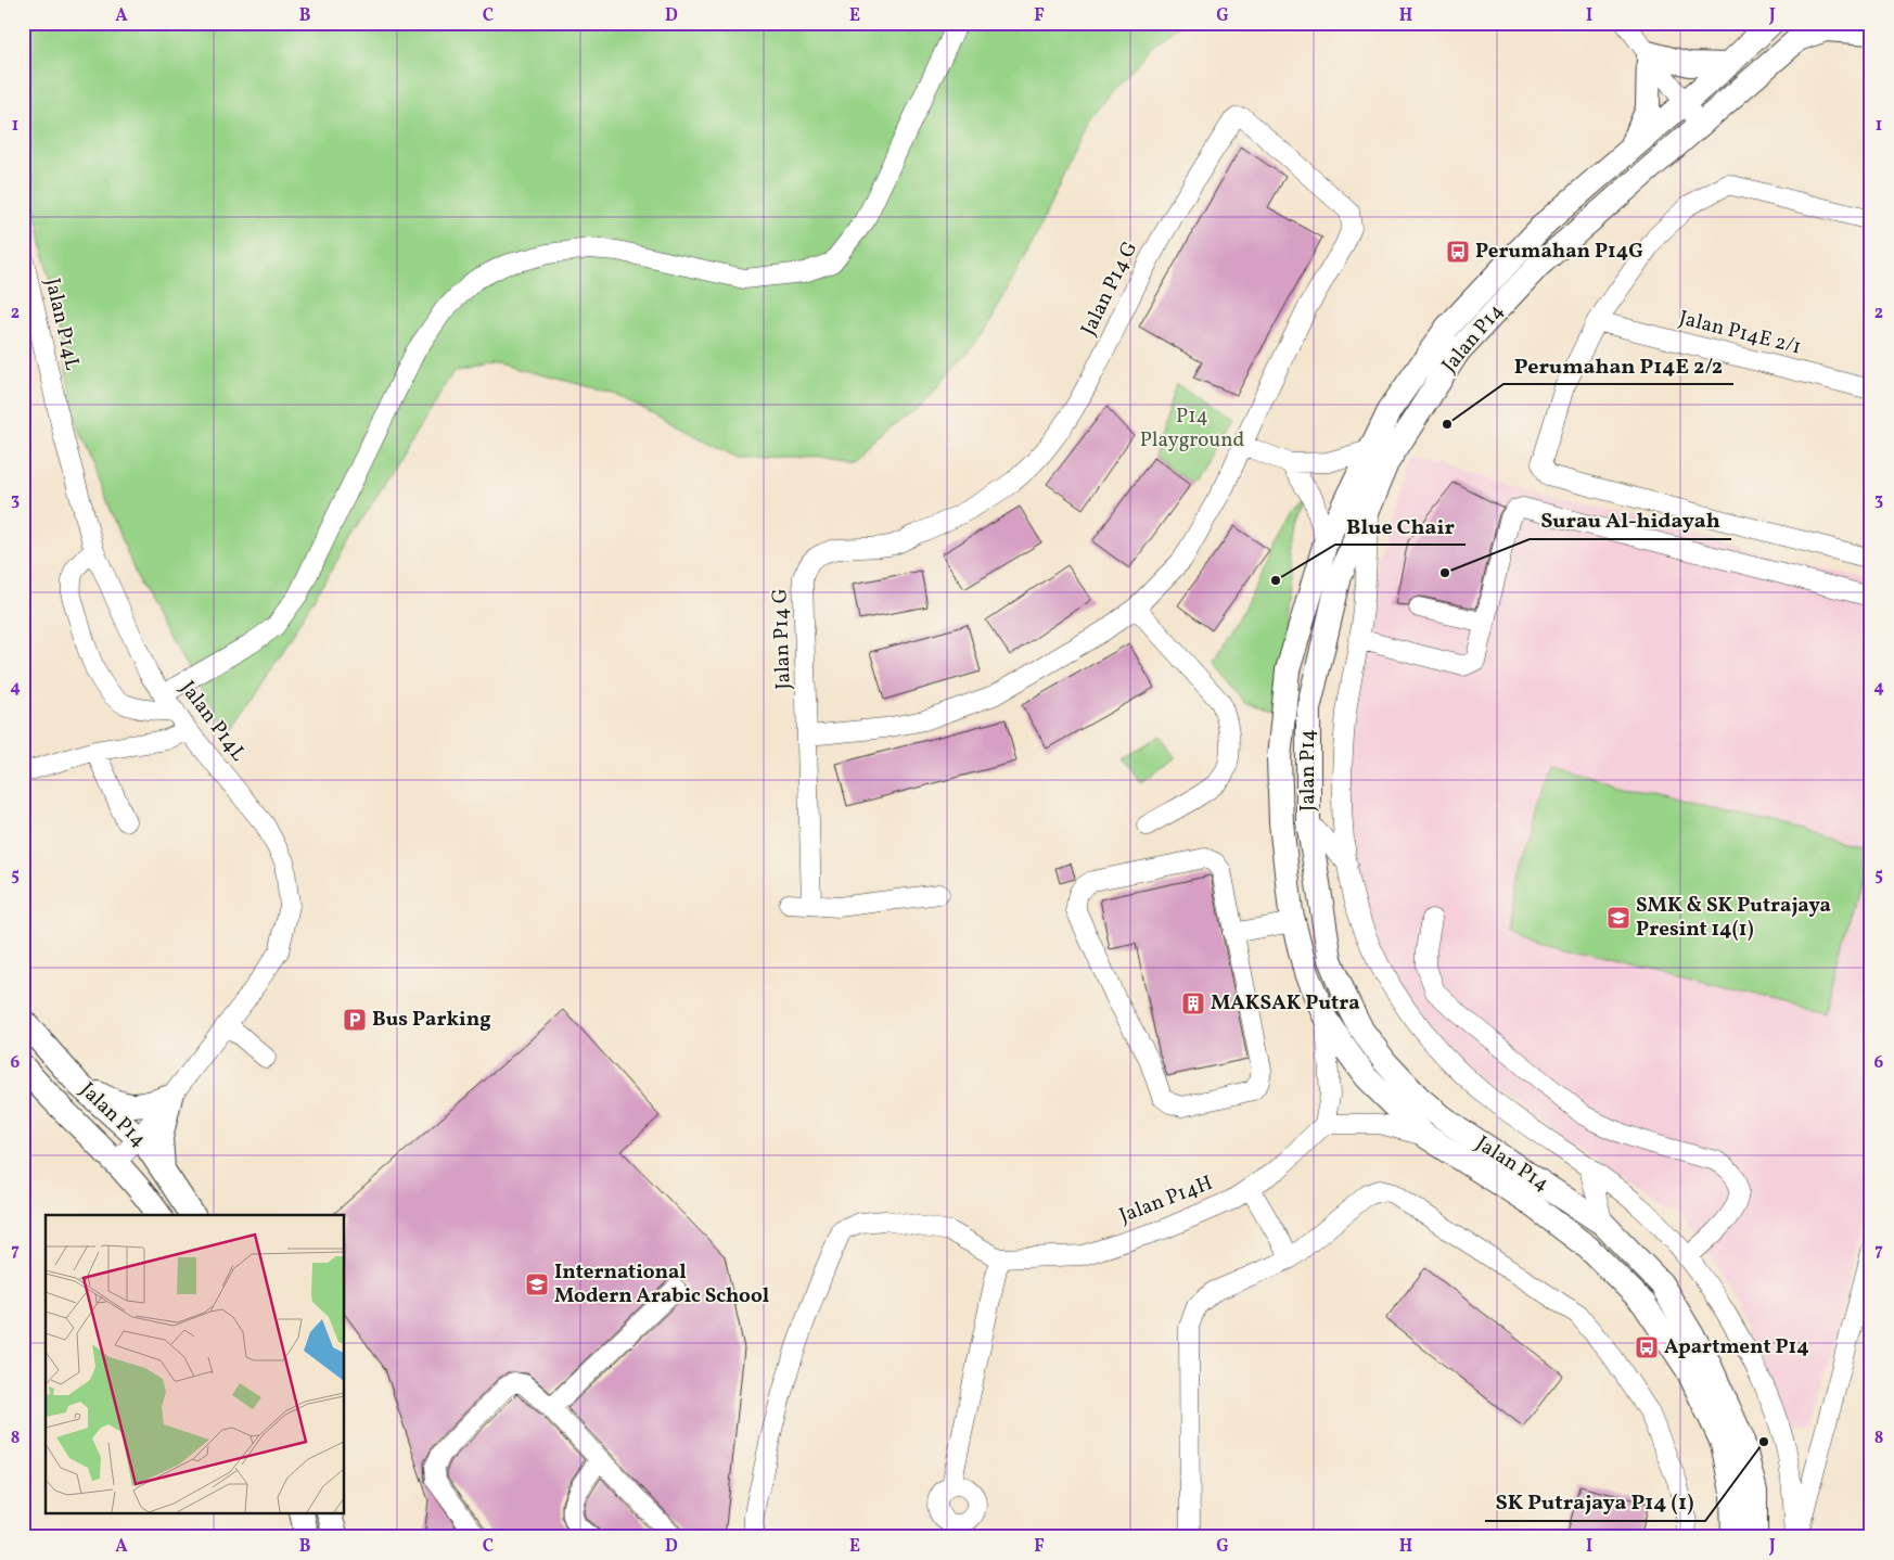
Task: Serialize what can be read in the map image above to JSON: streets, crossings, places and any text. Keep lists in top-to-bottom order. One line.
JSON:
{"streets":{"main road":["Jalan P14"],"street":["Jalan P14 G","Jalan P14L","Jalan P14E 2/1","Jalan P14H"]},"crossings":[["Jalan P14L","Jalan P14"]],"parks":["P14 Playground"],"places":{"bus stop":["Perumahan P14G","Apartment P14"],"other":["Perumahan P14E 2/2","Surau Al-hidayah","Blue Chair","SK Putrajaya P14 (1)"],"school or university":["SMK & SK Putrajaya Presint 14(1)","International Modern Arabic School"],"building":["MAKSAK Putra"],"parking":["Bus Parking"]},"grid":{"columns":["A","B","C","D","E","F","G","H","I","J"],"rows":["1","2","3","4","5","6","7","8"]}}
